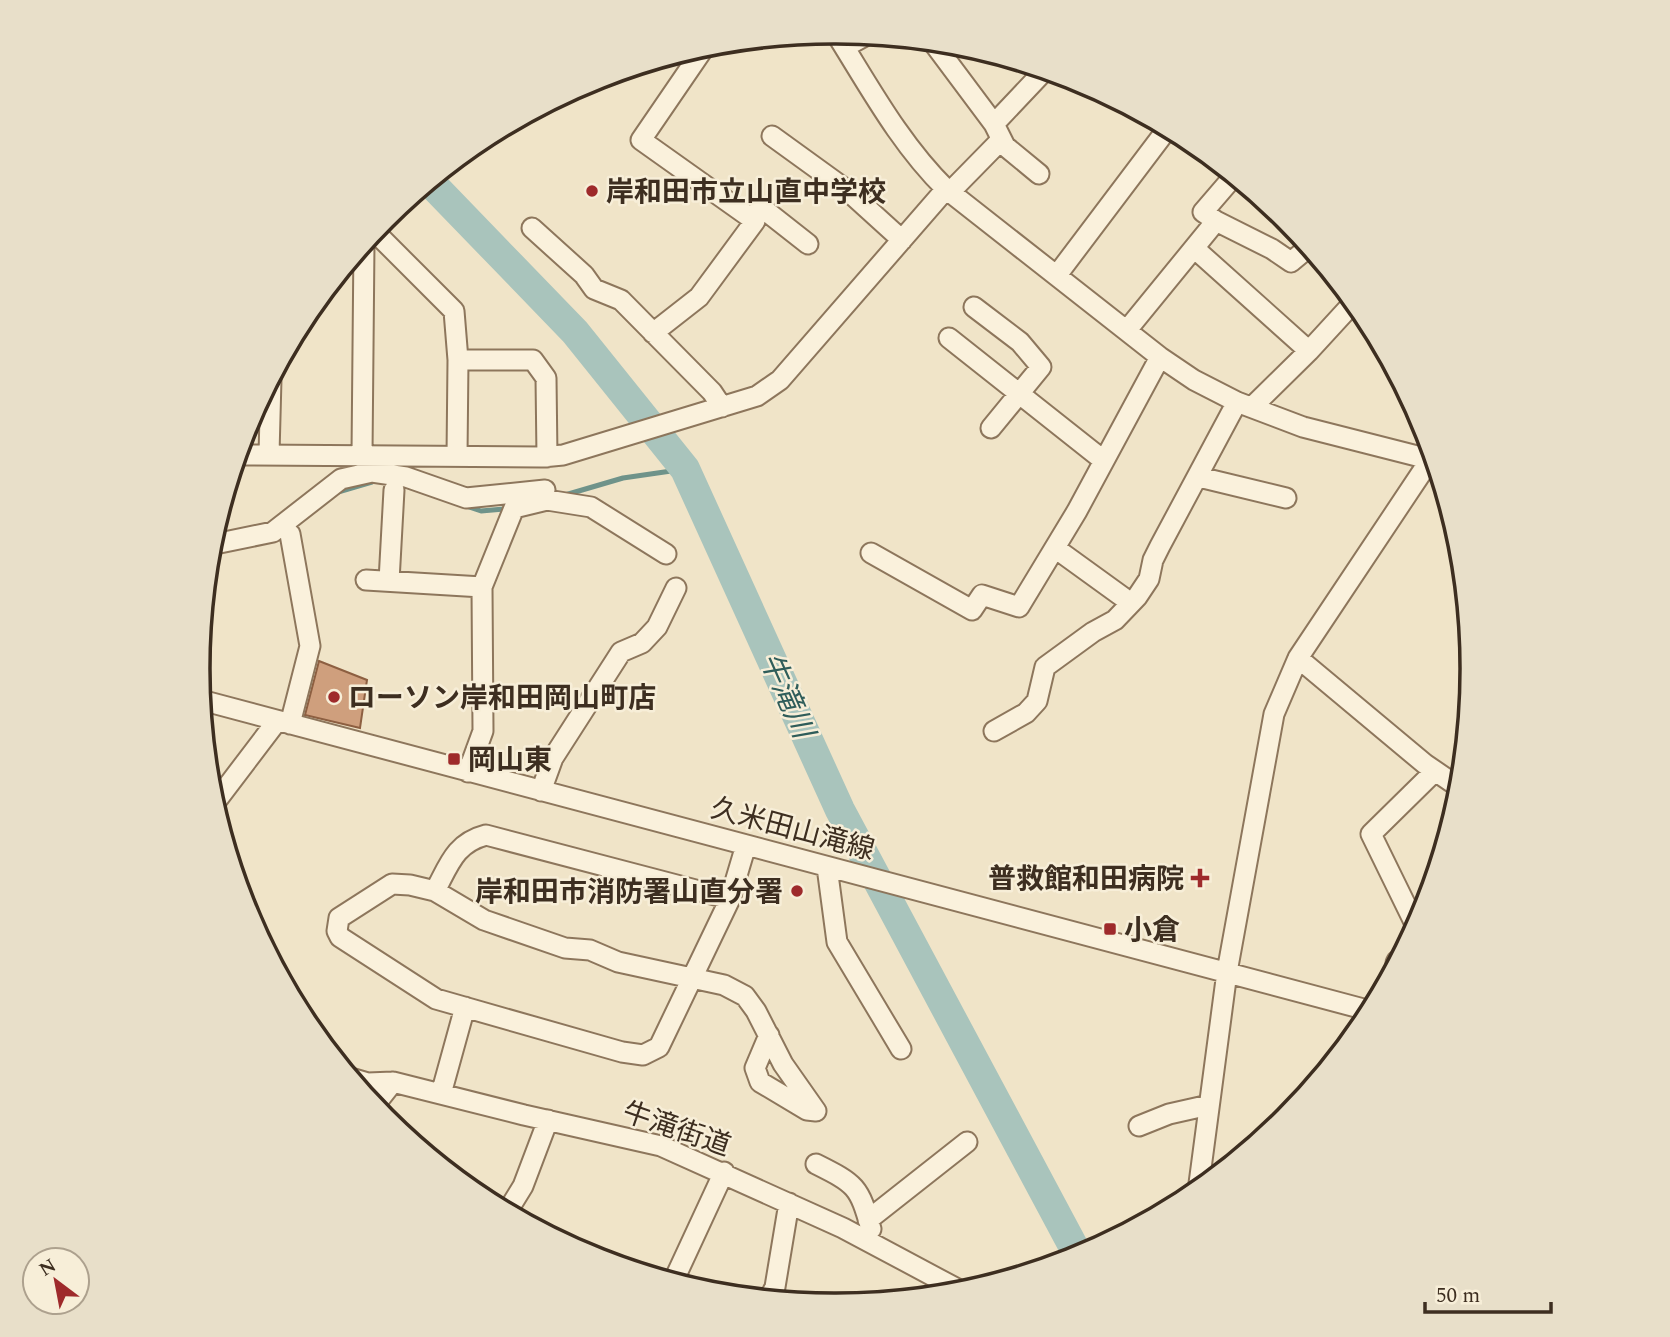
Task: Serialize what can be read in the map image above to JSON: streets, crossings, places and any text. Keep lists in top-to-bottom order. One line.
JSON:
{"streets":{"street":["久米田山滝線","牛滝街道"]},"water":["牛滝川"],"places":{"other":["岸和田市立山直中学校","ローソン岸和田岡山町店","岸和田市消防署山直分署"],"transit":["岡山東","小倉"],"health":["普救館和田病院"]},"scale_bar":"50 m","north":"top left"}
